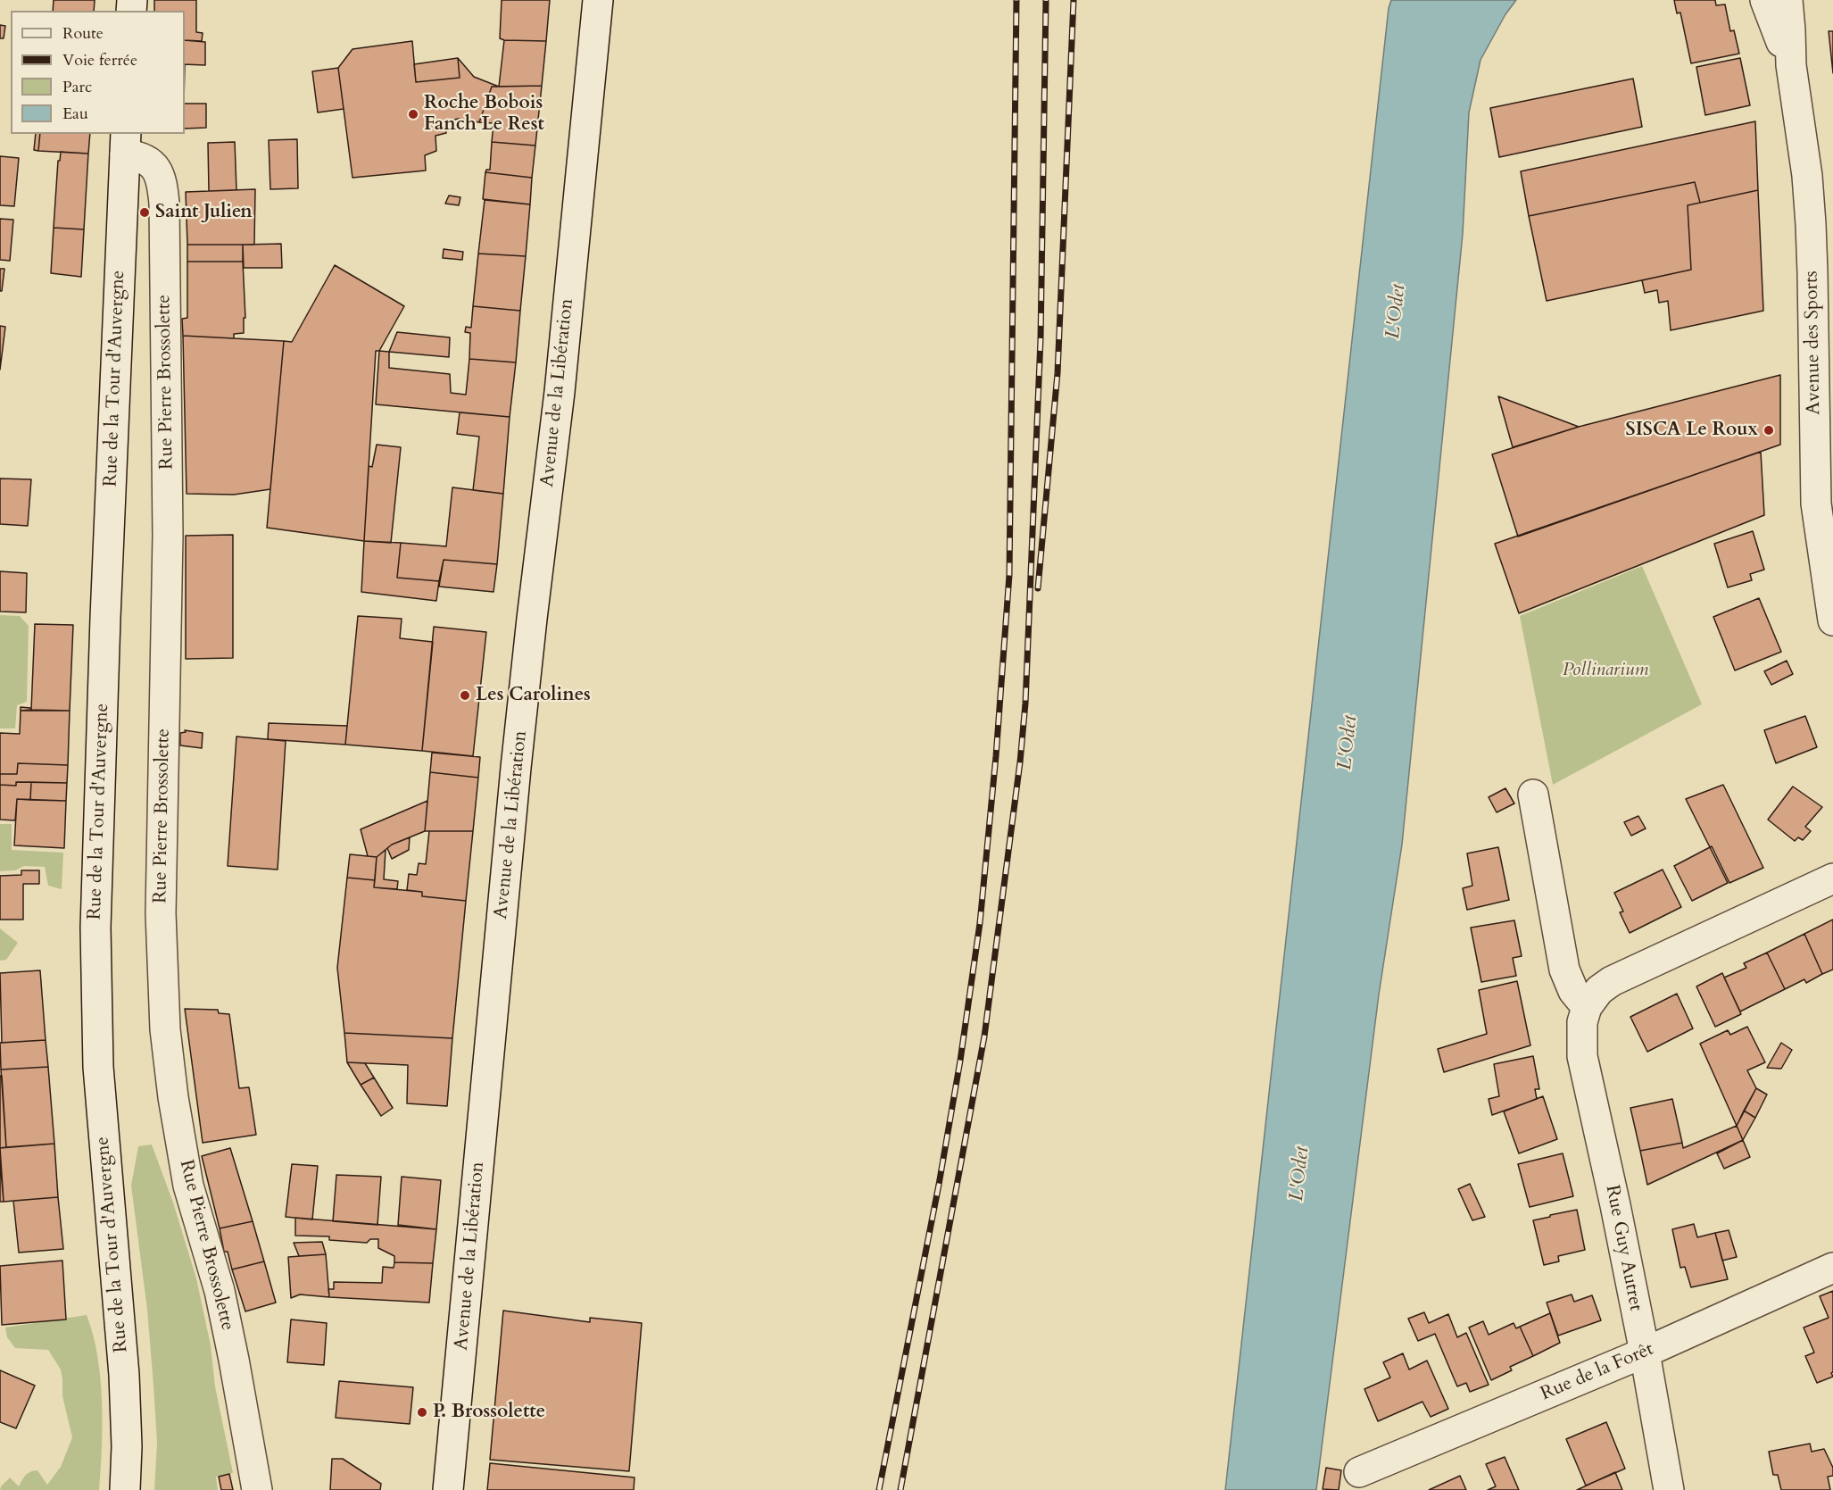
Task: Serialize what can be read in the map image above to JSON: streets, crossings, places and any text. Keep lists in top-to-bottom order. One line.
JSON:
{"streets":{"street":["Avenue des Sports","Rue de la Tour d'Auvergne","Rue Pierre Brossolette","Avenue de la Libération","Rue Guy Autret","Rue de la Forêt"]},"crossings":[["Rue de la Tour d'Auvergne","Rue Pierre Brossolette"],["Rue Guy Autret","Rue de la Forêt"]],"water":["L'Odet"],"parks":["Pollinarium"],"places":["Roche Bobois Fanch Le Rest","Saint Julien","SISCA Le Roux","Les Carolines","P. Brossolette"],"legend":["Route","Voie ferrée","Parc","Eau"]}
